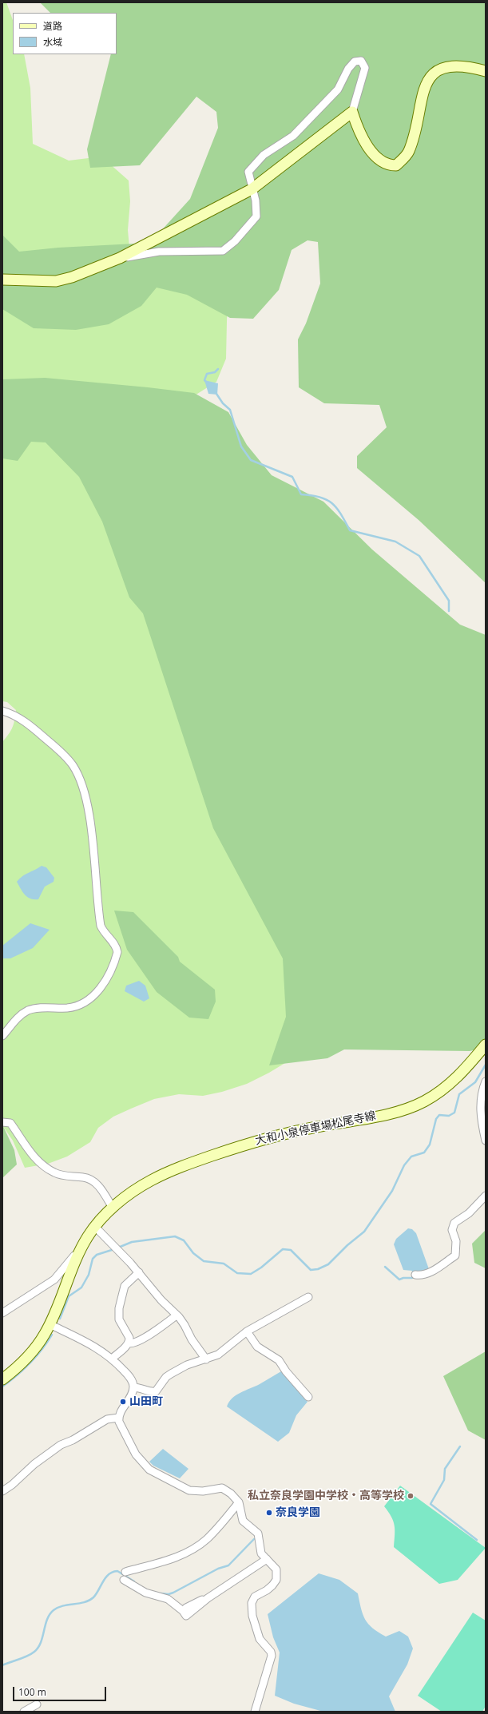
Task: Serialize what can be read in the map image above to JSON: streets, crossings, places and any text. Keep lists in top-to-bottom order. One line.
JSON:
{"streets":{"street":["大和小泉停車場松尾寺線"]},"places":["山田町","私立奈良学園中学校・高等学校","奈良学園"],"legend":["道路","水域"],"scale_bar":"100 m"}
